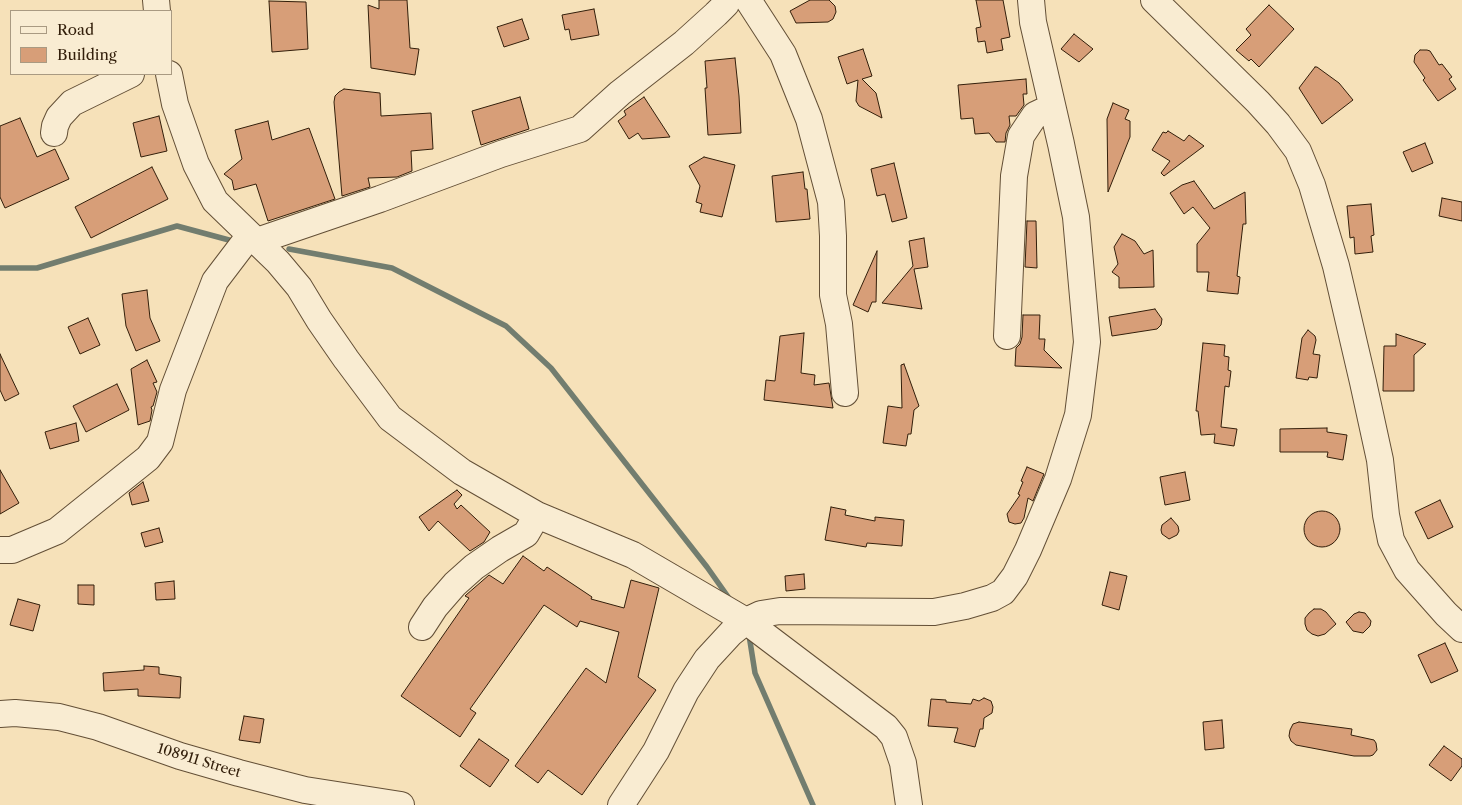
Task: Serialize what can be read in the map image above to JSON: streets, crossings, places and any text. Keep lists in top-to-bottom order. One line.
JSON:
{"streets":{"street":["108911 Street"]},"legend":["Road","Building"]}
